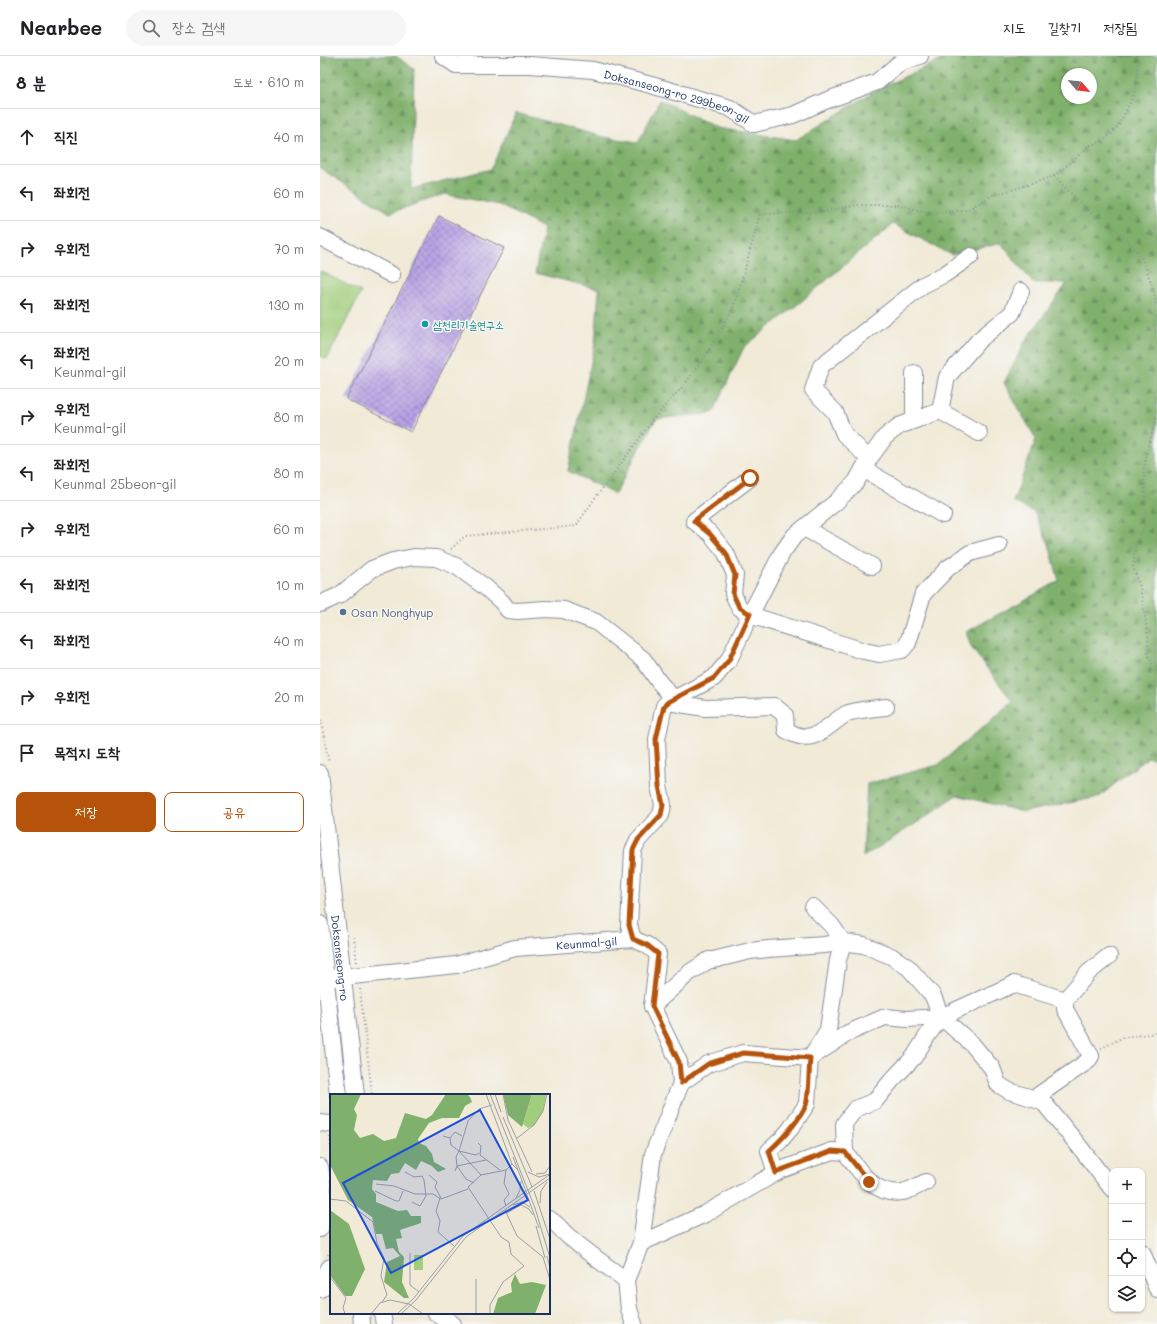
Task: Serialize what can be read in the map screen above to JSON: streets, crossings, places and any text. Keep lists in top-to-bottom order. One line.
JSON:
{"streets":{"street":["Doksanseong-ro 299beon-gil","Keunmal-gil","Doksanseong-ro"]},"crossings":[["Keunmal-gil","Doksanseong-ro"]],"places":["삼천리기술연구소","Osan Nonghyup"],"north":"bottom right","page":{"header":"Nearbee","search":"장소 검색","nav":["지도","길찾기","저장됨"],"heading":["8 분","도보 · 610 m"],"list":[["직진","40 m"],["좌회전","60 m"],["우회전","70 m"],["좌회전","130 m"],["좌회전","Keunmal-gil","20 m"],["우회전","Keunmal-gil","80 m"],["좌회전","Keunmal 25beon-gil","80 m"],["우회전","60 m"],["좌회전","10 m"],["좌회전","40 m"],["우회전","20 m"],"목적지 도착"],"buttons":["저장","공유"],"map_buttons":["+","−"]}}
